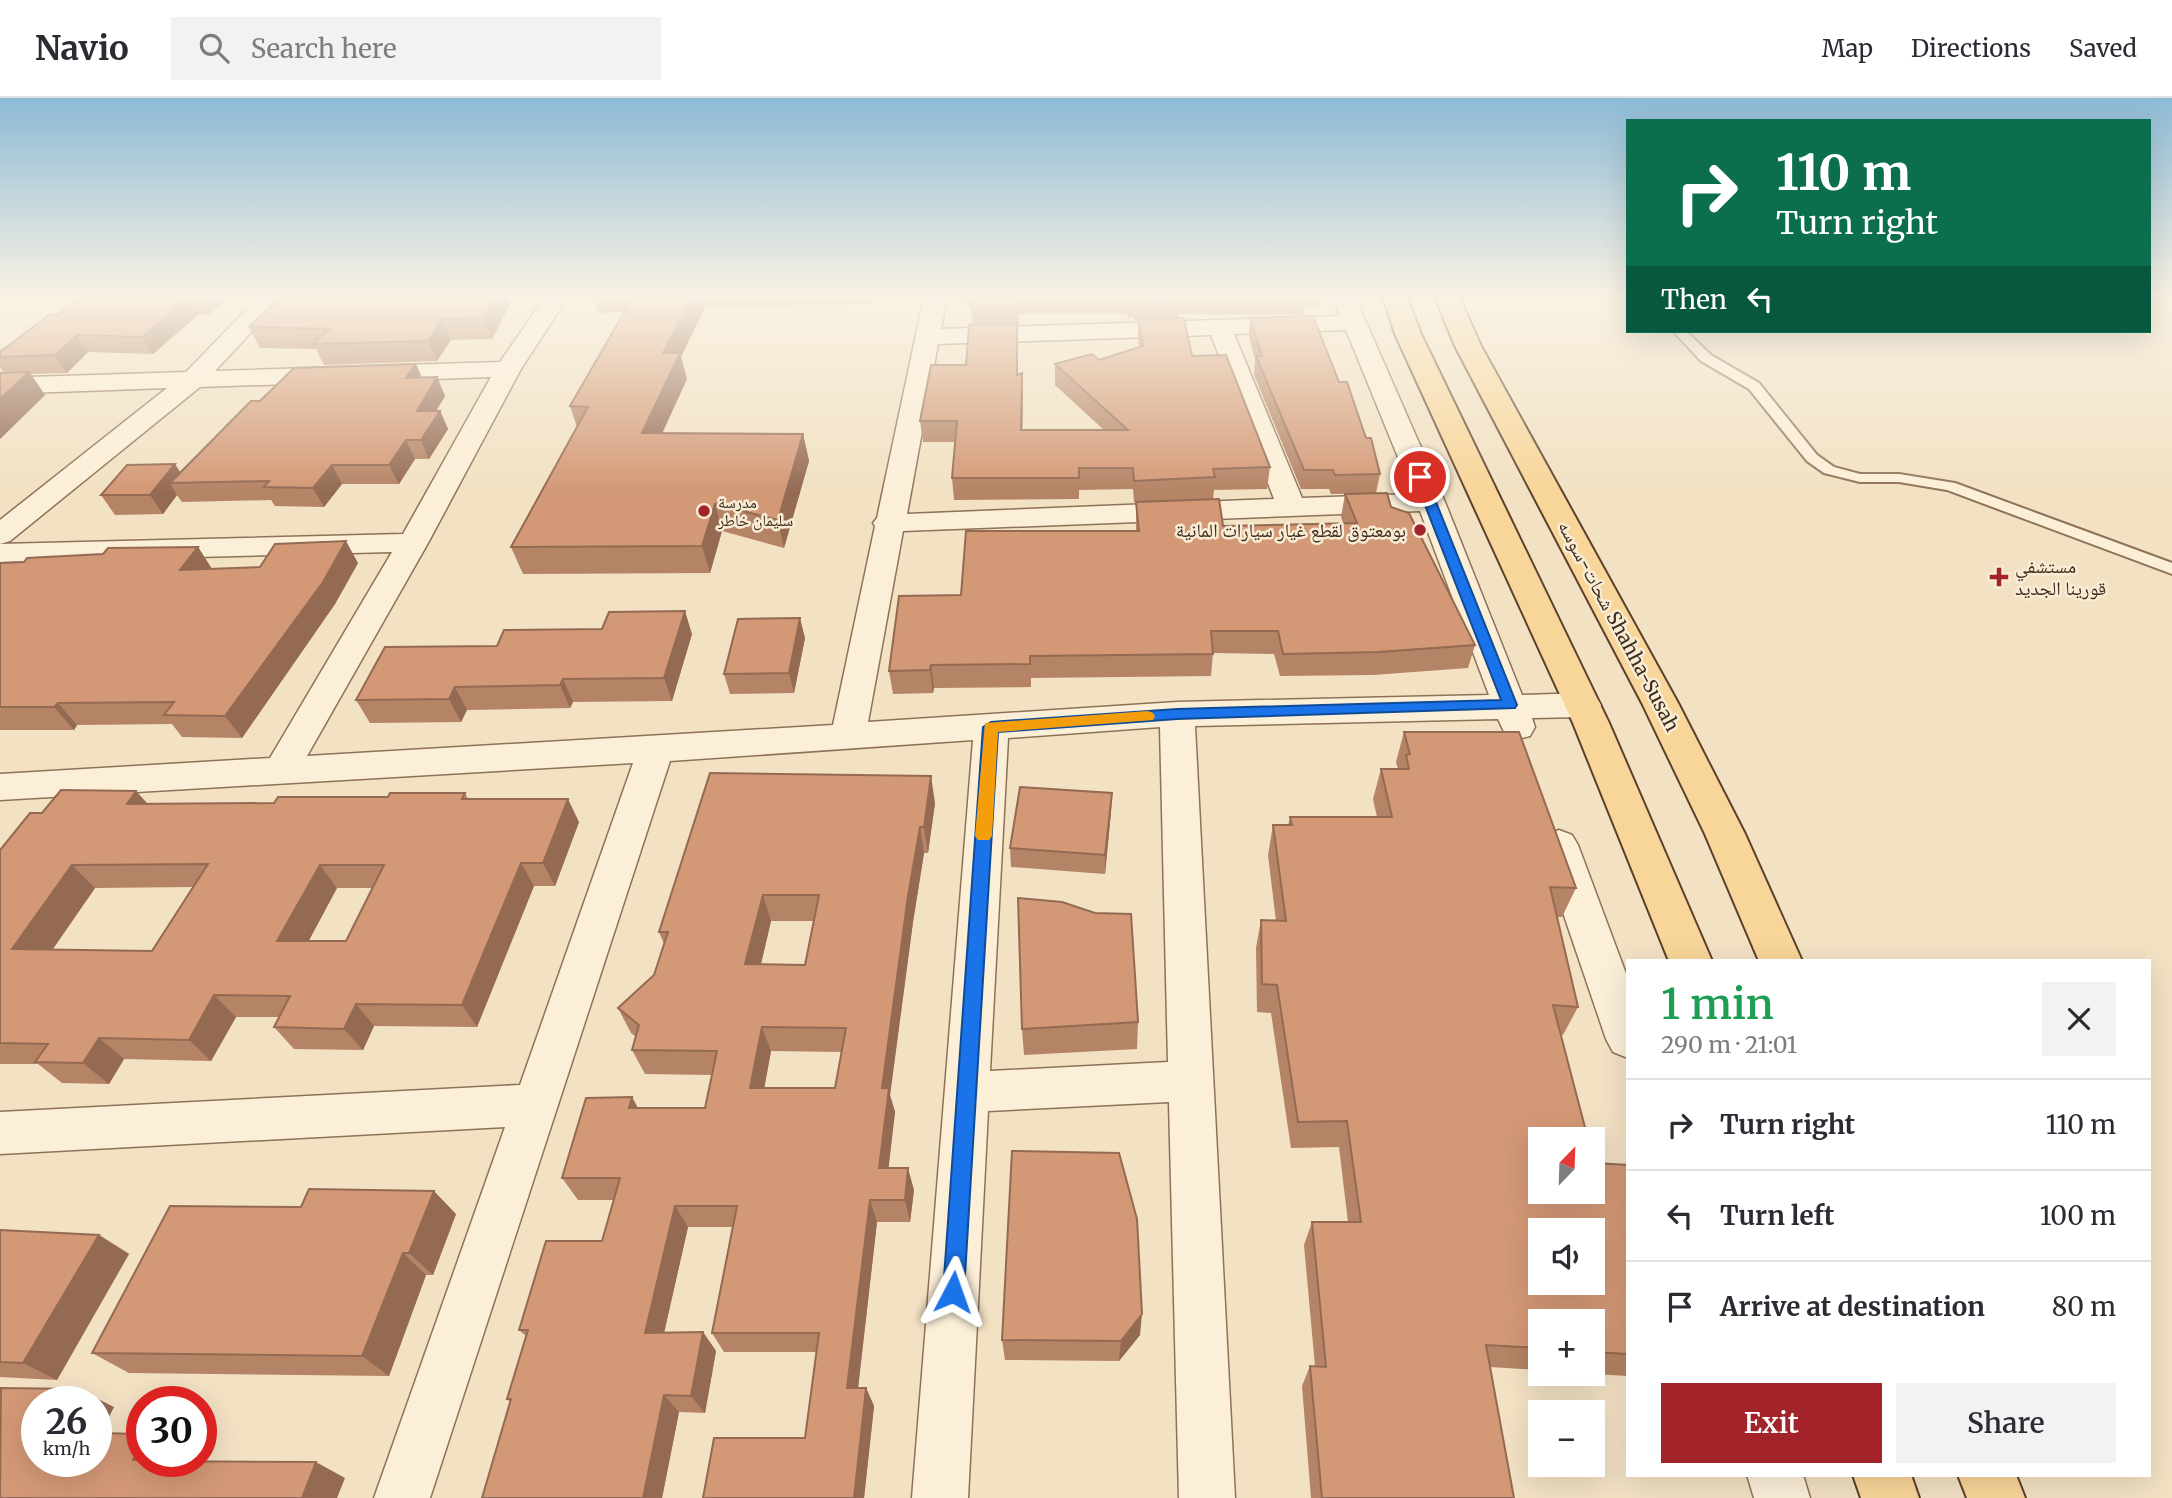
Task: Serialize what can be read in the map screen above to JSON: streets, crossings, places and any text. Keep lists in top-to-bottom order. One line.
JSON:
{"streets":{"main road":["شحات-سوسه Shahha-Susah"]},"places":{"other":["مدرسة سليمان خاطر","بومعتوق لقطع غيار سيارات المانية"],"health":["مستشفي قورينا الجديد"]},"north":"top right","page":{"header":"Navio","search":"Search here","nav":["Map","Directions","Saved"],"turn":["110 m","Turn right"],"then":"Then","heading":["1 min","290 m · 21:01"],"list":[{"name":"Turn right","value":"110 m"},{"name":"Turn left","value":"100 m"},{"name":"Arrive at destination","value":"80 m"}],"map_buttons":["+","−"],"buttons":["Exit","Share"],"speed":"26 km/h","limit":"30"}}
